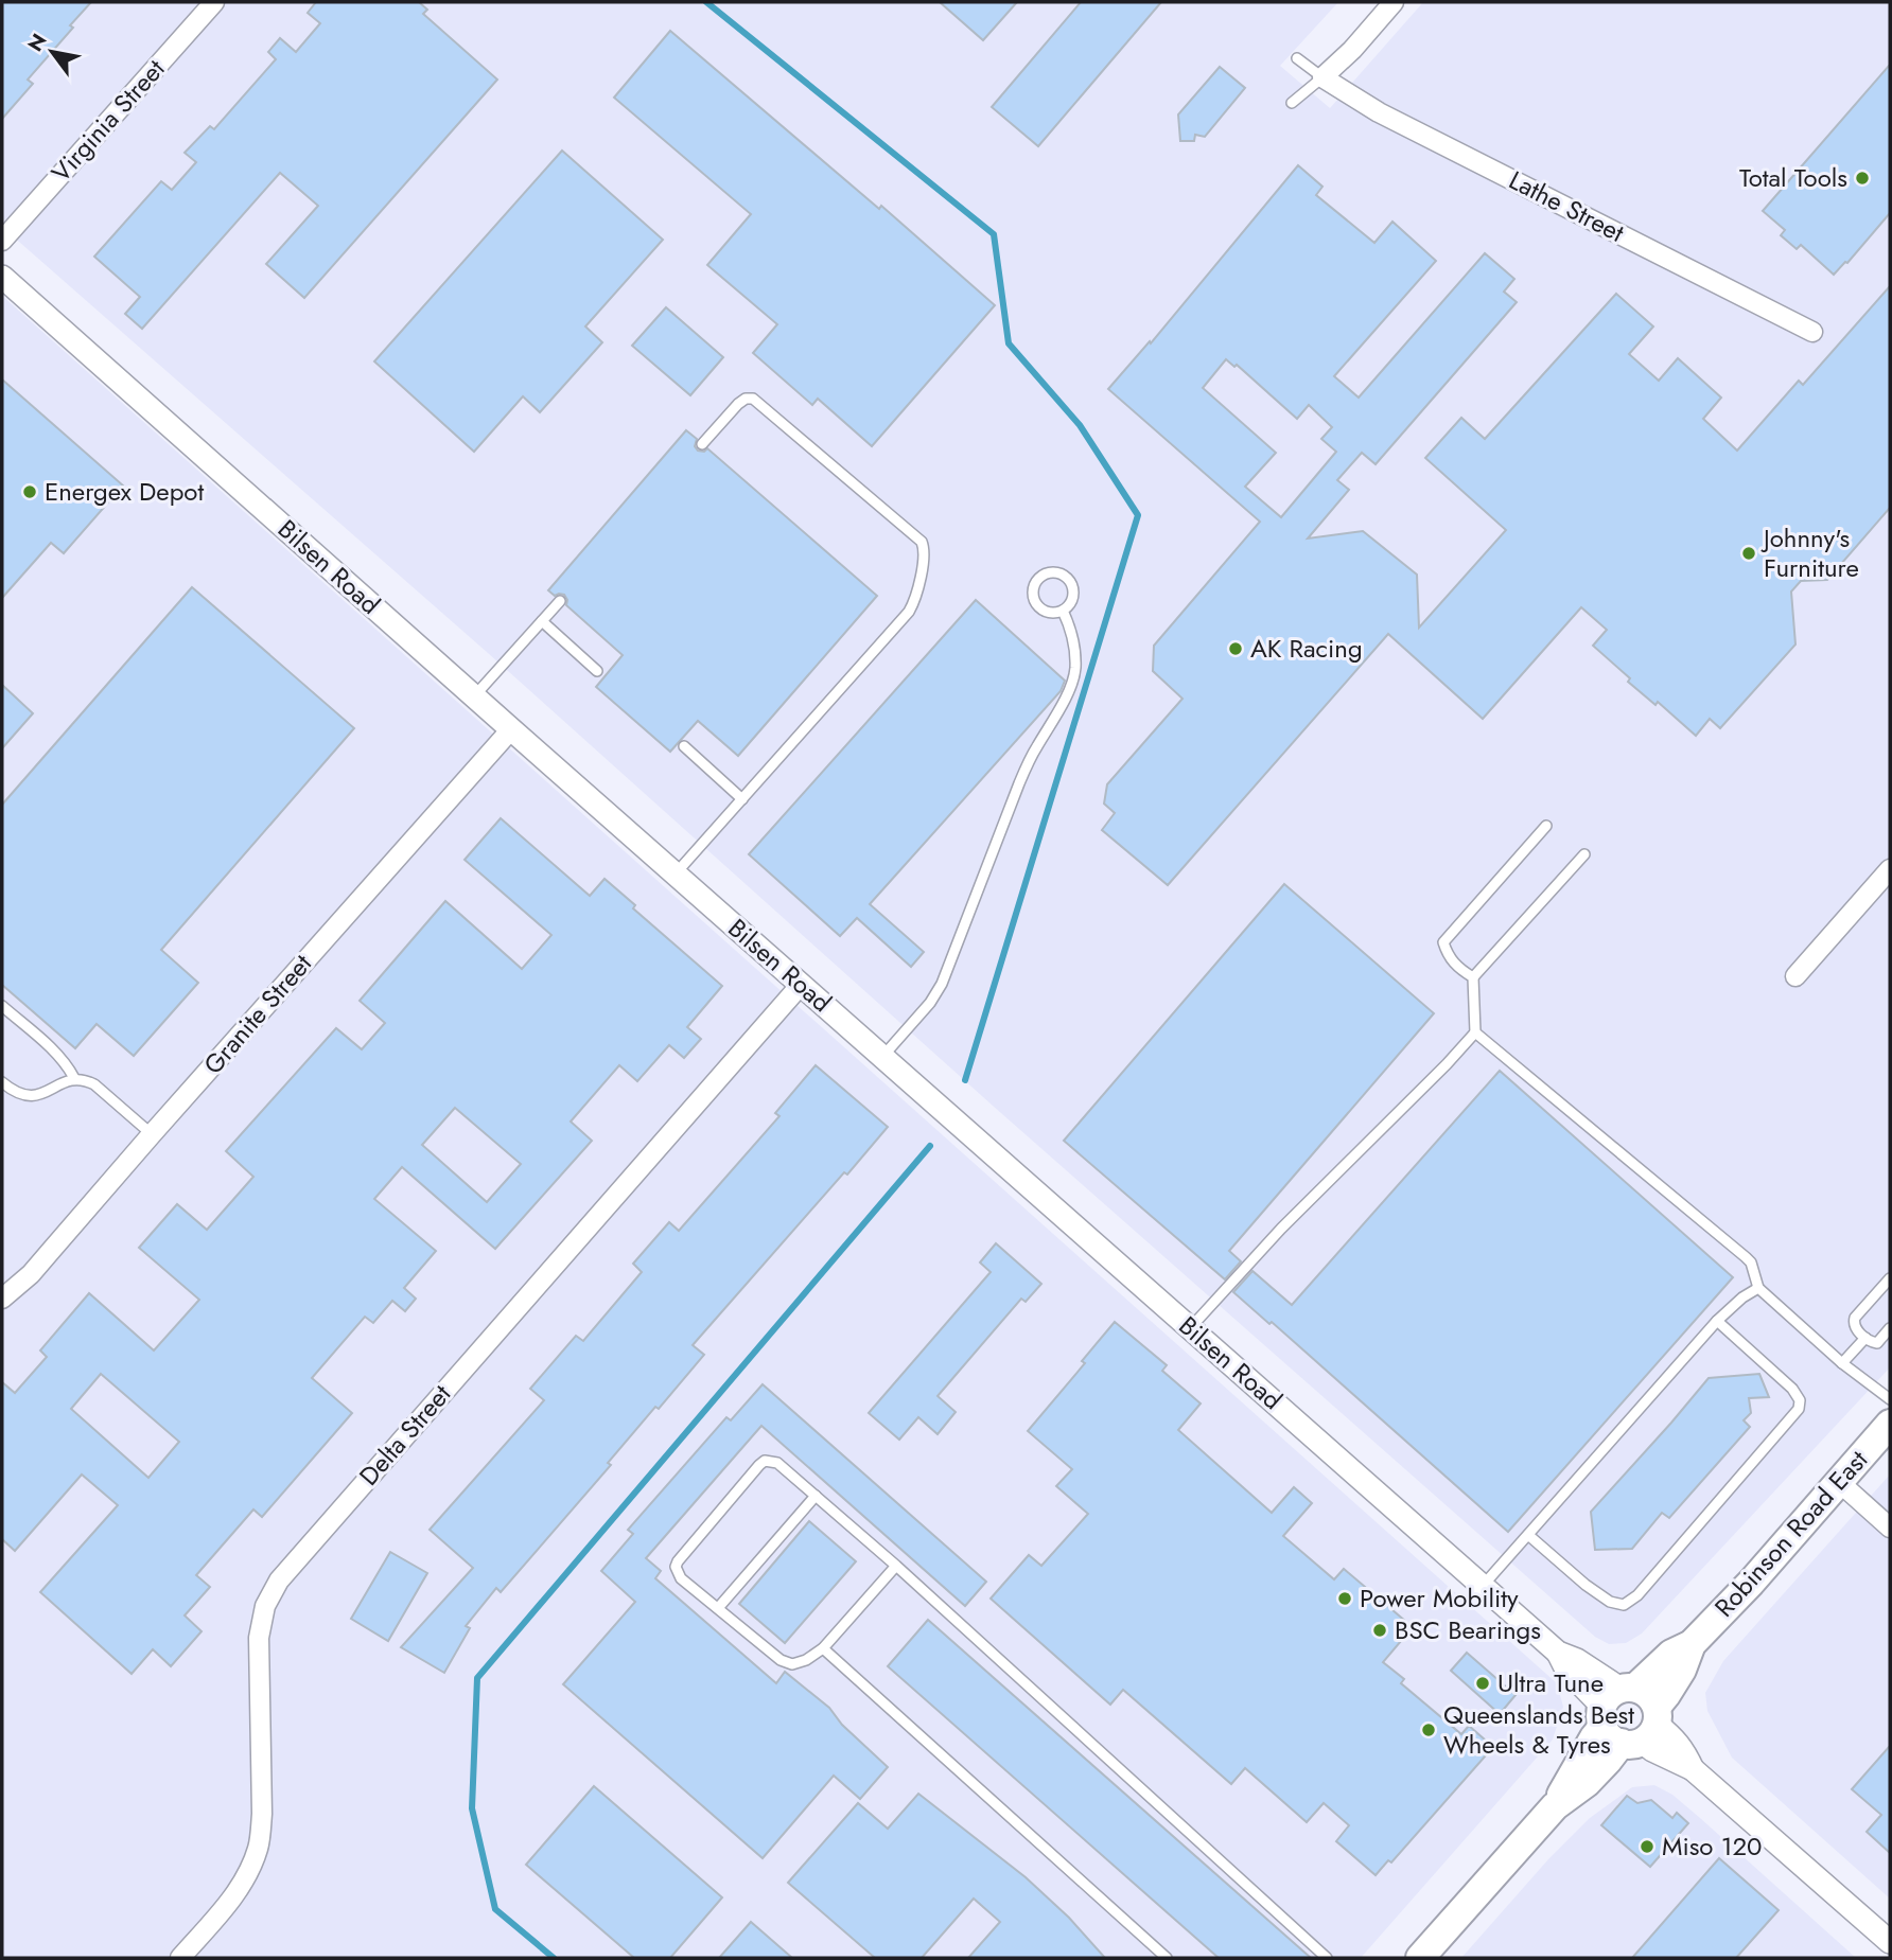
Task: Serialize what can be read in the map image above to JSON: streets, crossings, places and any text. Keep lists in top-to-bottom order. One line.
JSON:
{"streets":{"main road":["Robinson Road East"],"street":["Virginia Street","Lathe Street","Bilsen Road","Granite Street","Delta Street"]},"crossings":[["Bilsen Road","Granite Street"],["Bilsen Road","Delta Street"],["Bilsen Road","Robinson Road East"]],"places":["Total Tools","Energex Depot","Johnny's Furniture","AK Racing","Power Mobility","BSC Bearings","Ultra Tune","Queenslands Best Wheels & Tyres","Miso 120"],"north":"top left"}
